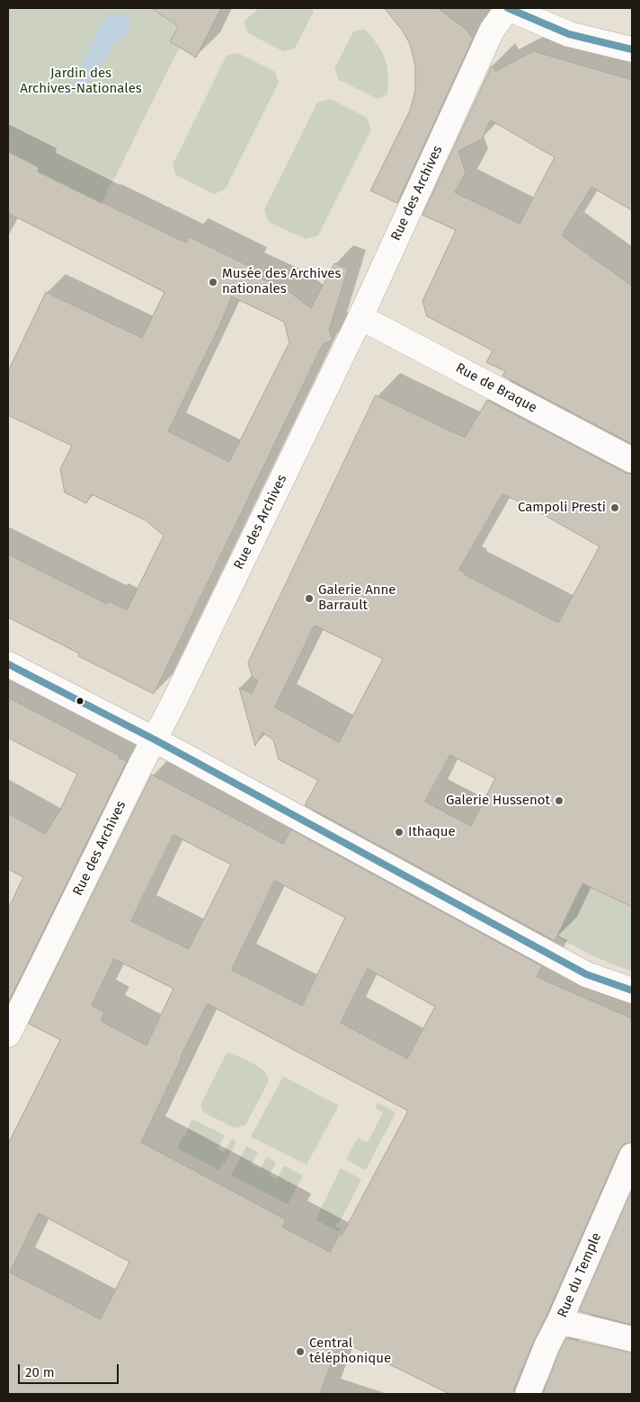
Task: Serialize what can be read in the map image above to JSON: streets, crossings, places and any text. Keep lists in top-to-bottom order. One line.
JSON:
{"streets":{"street":["Rue des Archives","Rue de Braque","Rue du Temple"]},"crossings":[["Rue des Archives","Rue de Braque"]],"parks":["Jardin des Archives-Nationales"],"places":["Musée des Archives nationales","Campoli Presti","Galerie Anne Barrault","Galerie Hussenot","Ithaque","Central téléphonique"],"scale_bar":"20 m"}
